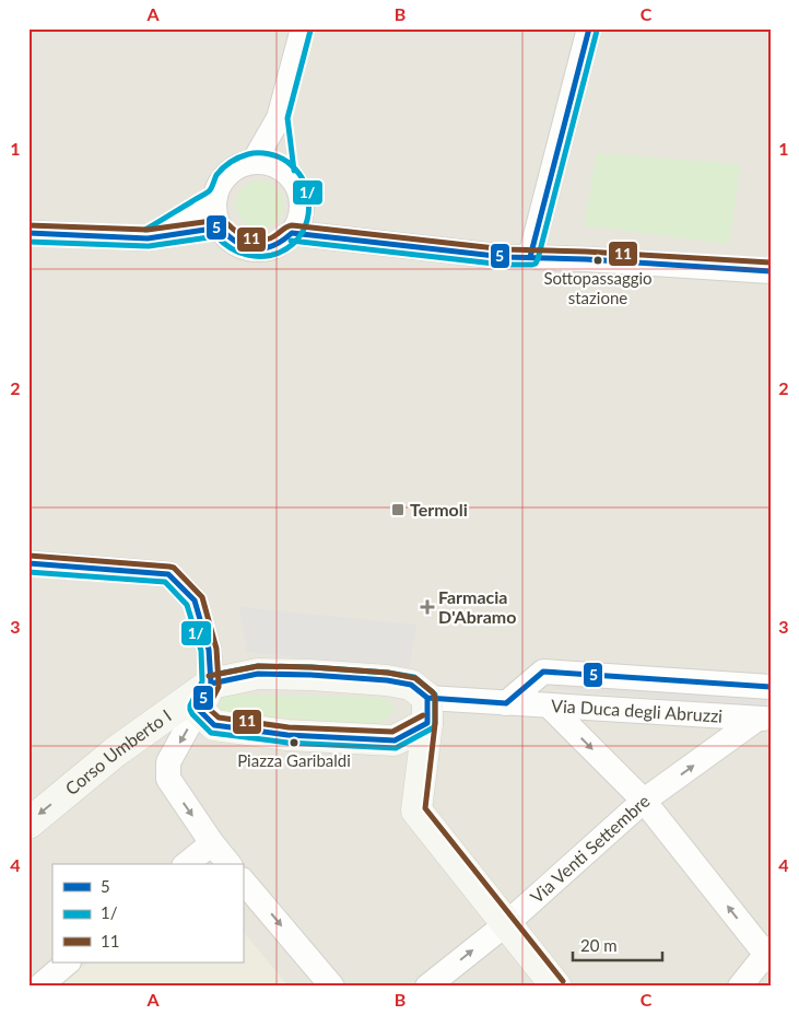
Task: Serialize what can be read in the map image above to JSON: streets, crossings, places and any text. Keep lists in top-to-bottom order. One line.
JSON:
{"streets":{"street":["Via Duca degli Abruzzi","Corso Umberto I","Via Venti Settembre"]},"crossings":[["Via Duca degli Abruzzi","Via Venti Settembre"]],"one_way":["Corso Umberto I","Via Venti Settembre"],"places":{"other":["Sottopassaggio stazione","Piazza Garibaldi"],"transit":["Termoli"],"health":["Farmacia D'Abramo"]},"lines":["transit line 5","transit line 1/","transit line 11"],"legend":["5","1/","11"],"scale_bar":"20 m","grid":{"columns":["A","B","C"],"rows":["1","2","3","4"]}}
